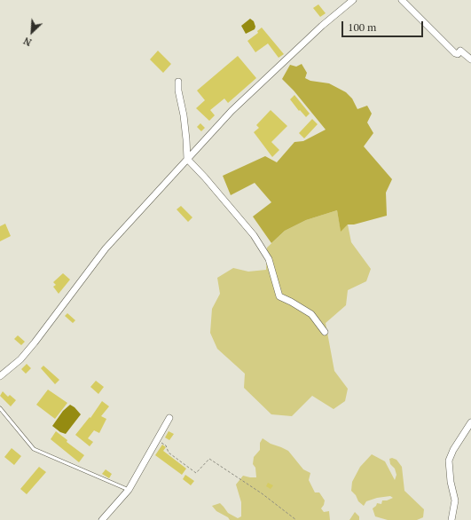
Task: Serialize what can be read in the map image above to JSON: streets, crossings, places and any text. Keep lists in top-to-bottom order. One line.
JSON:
{"scale_bar":"100 m","north":"bottom left"}
